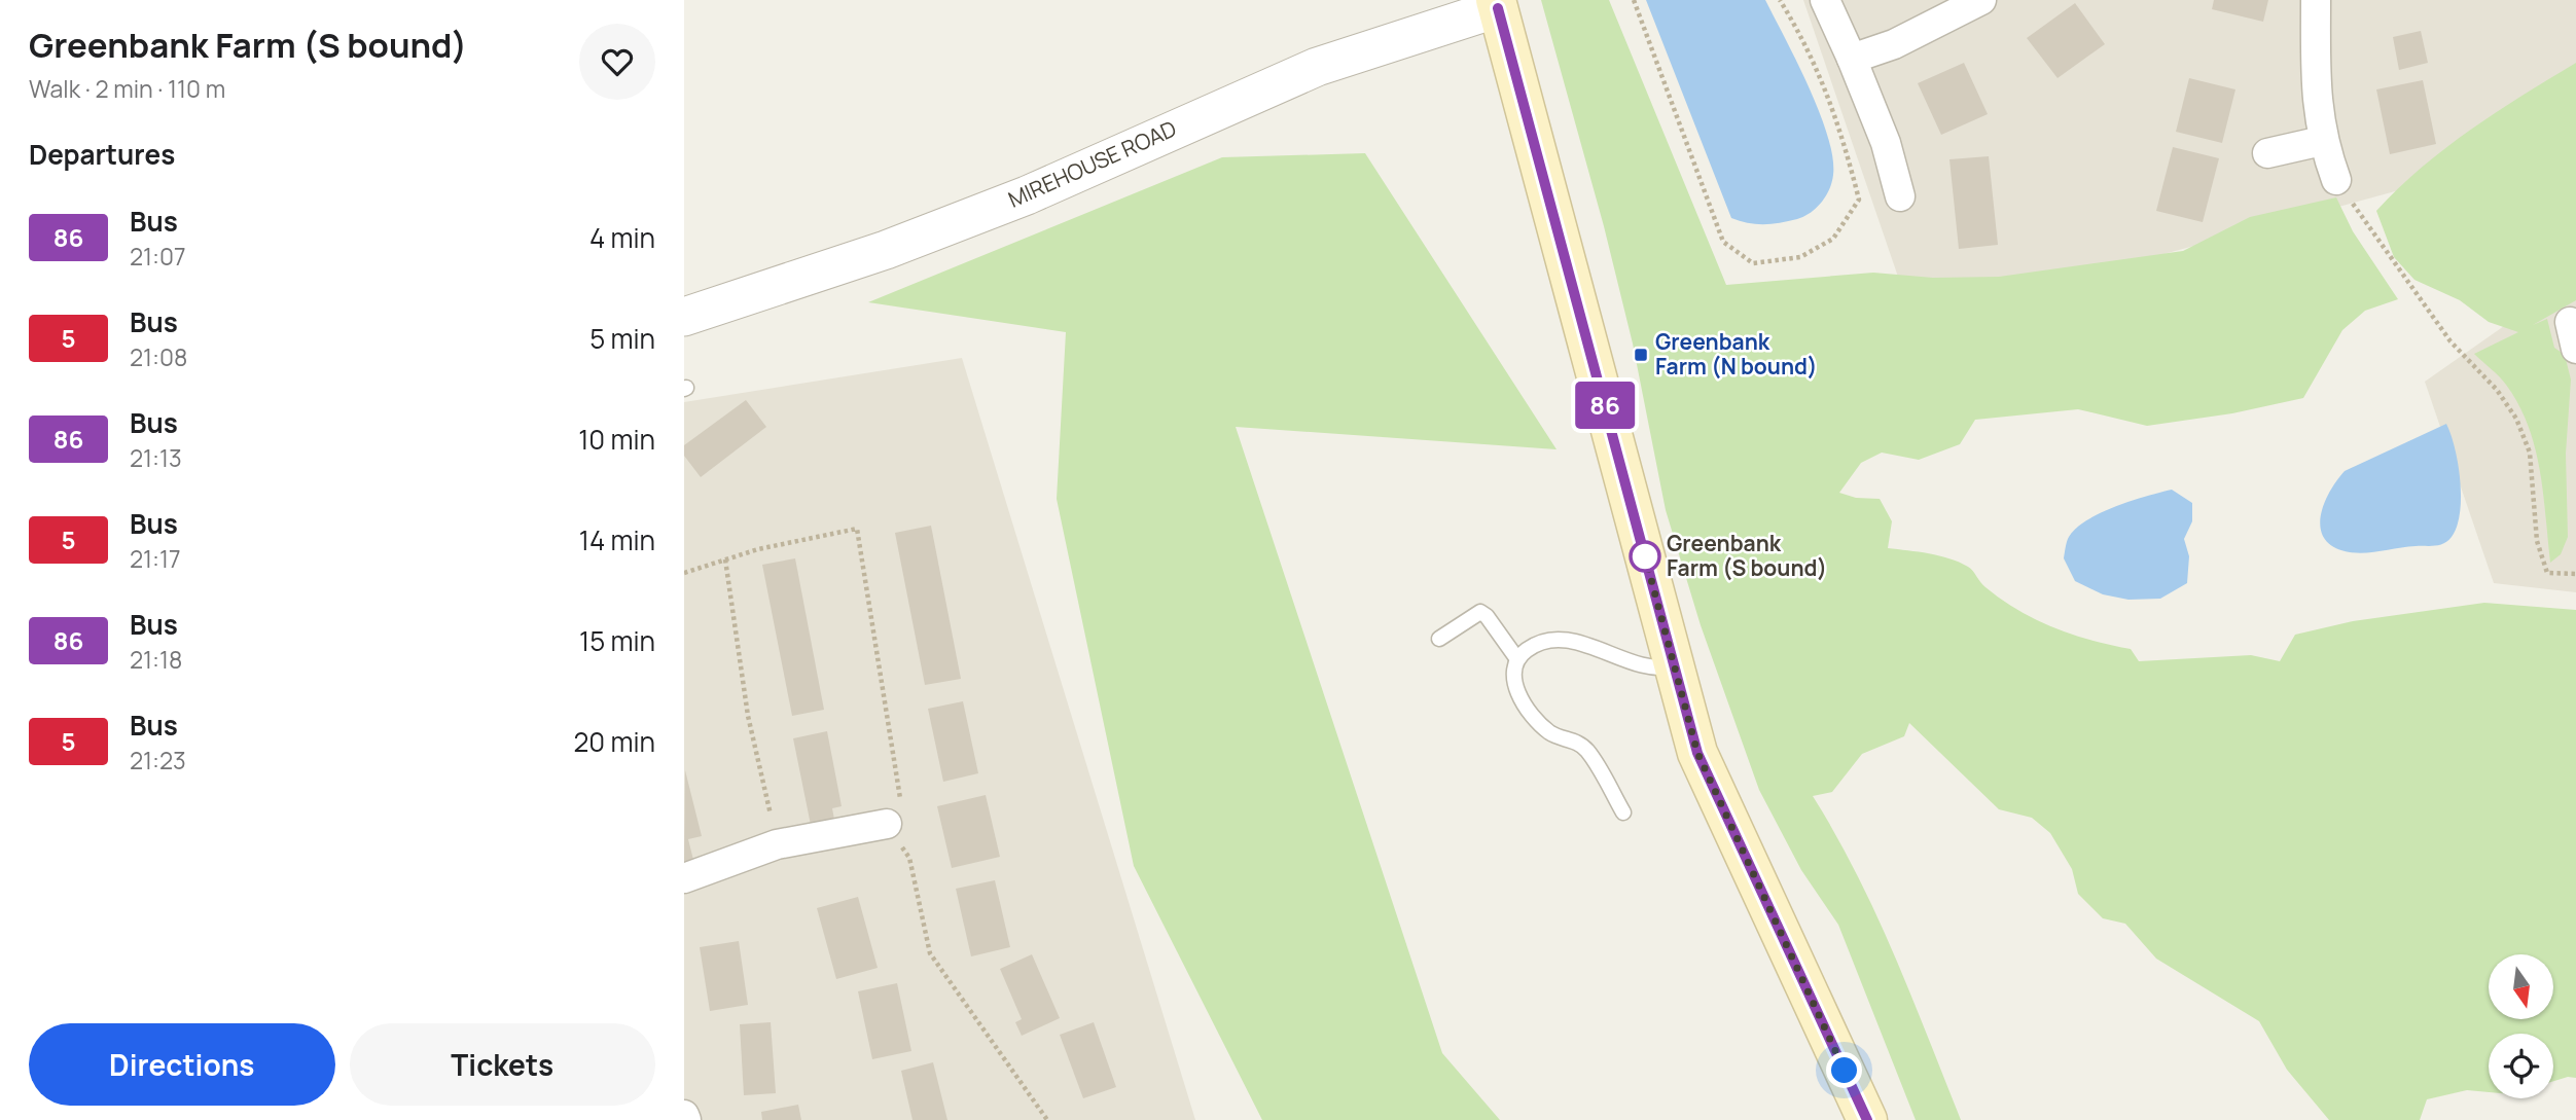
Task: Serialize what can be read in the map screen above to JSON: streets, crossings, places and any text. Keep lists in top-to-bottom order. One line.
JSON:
{"streets":{"street":["MIREHOUSE ROAD"]},"places":{"transit":["Greenbank Farm (N bound)"],"other":["Greenbank Farm (S bound)"]},"lines":["bus line 86"],"north":"bottom","page":{"heading":[["Greenbank Farm (S bound)","Walk · 2 min · 110 m"],"Departures"],"on_map":"86","list":[{"mark":"86","name":"Bus","note":"21:07","value":"4 min"},{"mark":"5","name":"Bus","note":"21:08","value":"5 min"},{"mark":"86","name":"Bus","note":"21:13","value":"10 min"},{"mark":"5","name":"Bus","note":"21:17","value":"14 min"},{"mark":"86","name":"Bus","note":"21:18","value":"15 min"},{"mark":"5","name":"Bus","note":"21:23","value":"20 min"}],"buttons":["Directions","Tickets"]}}
